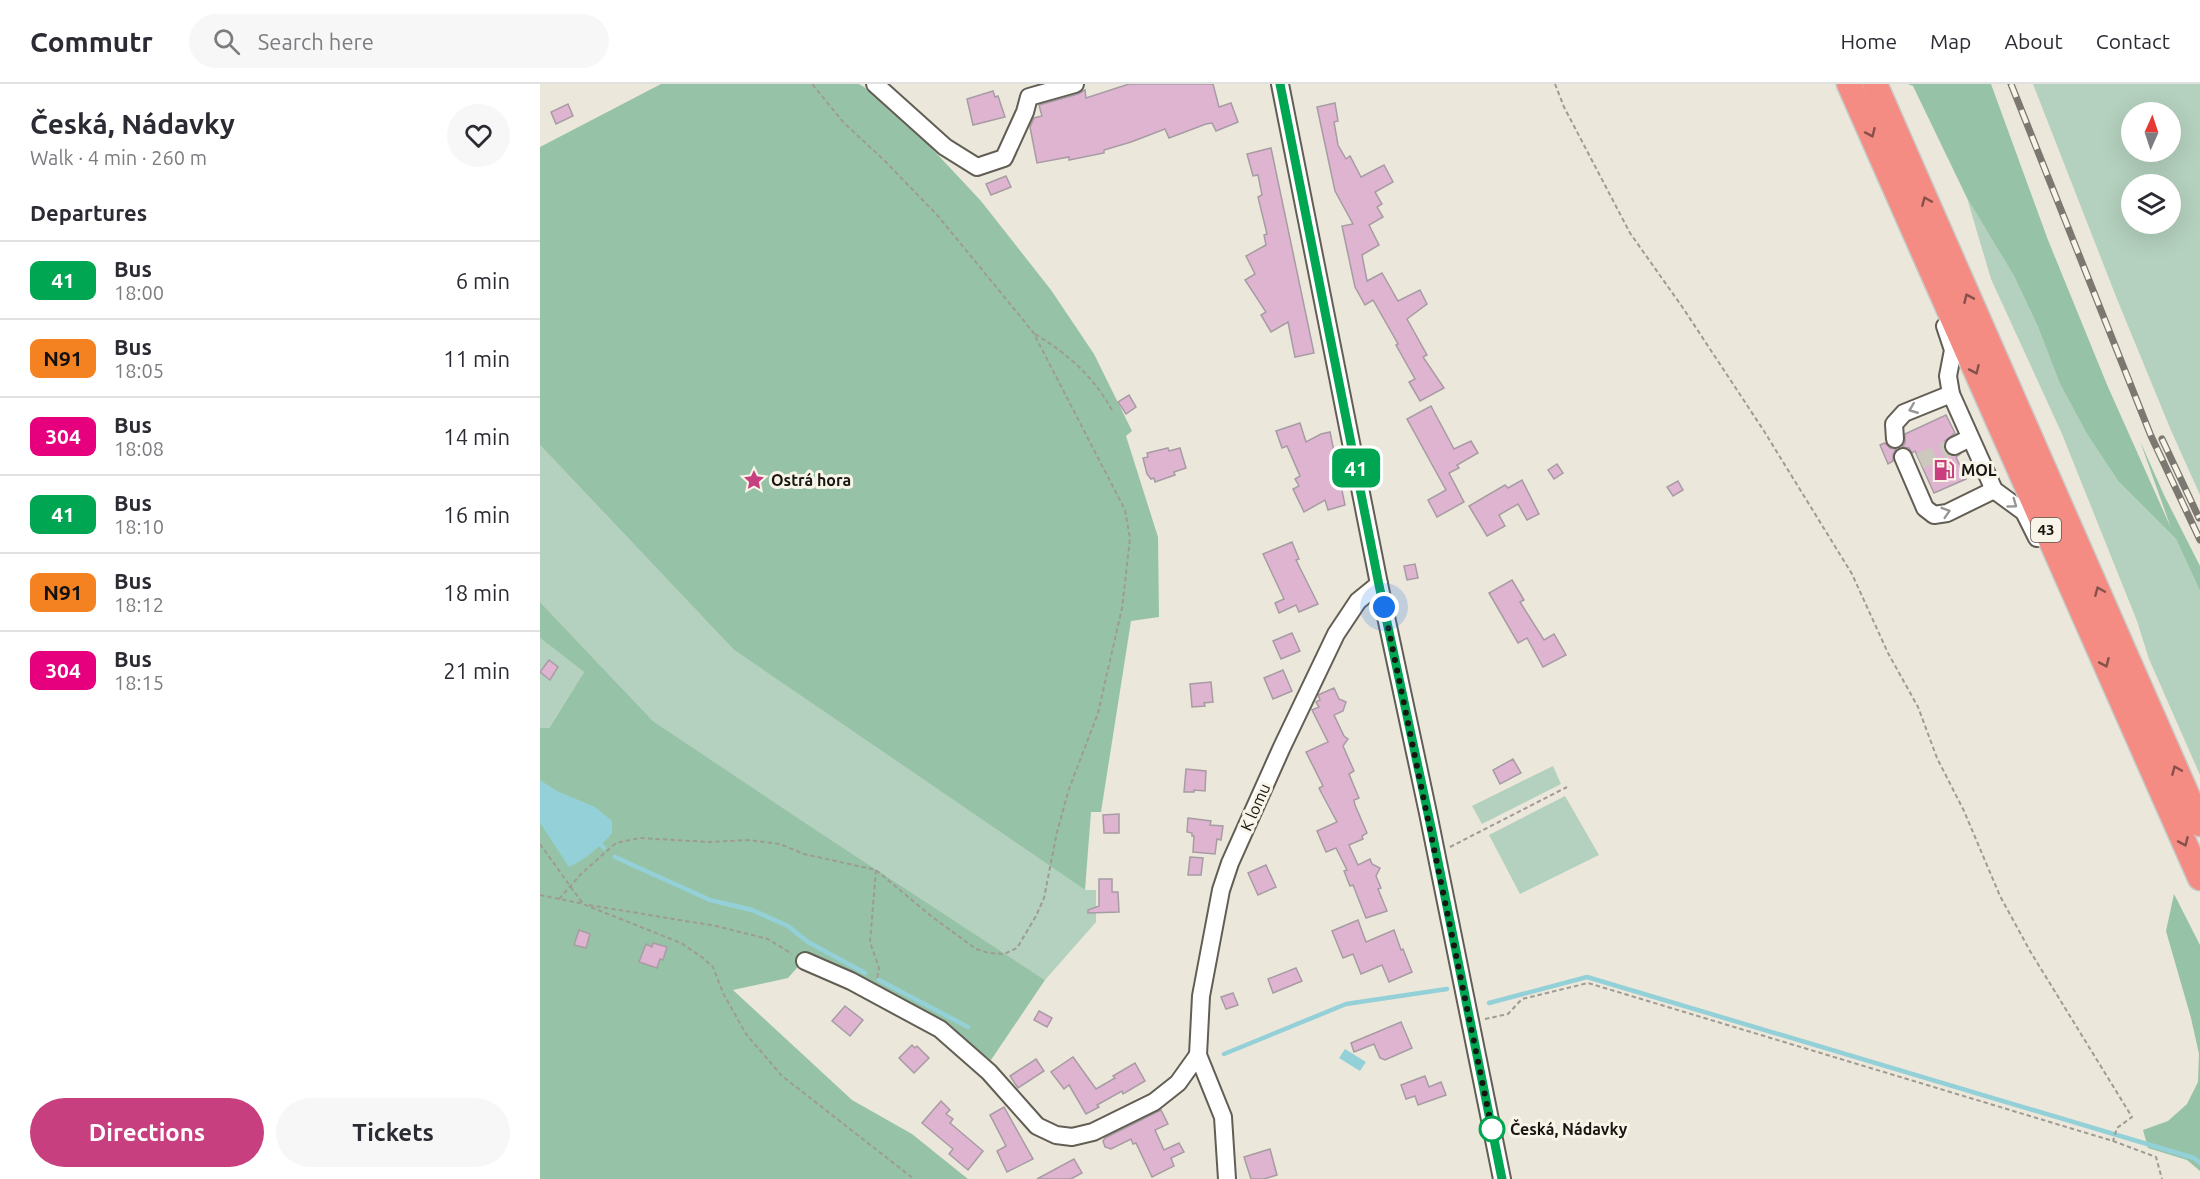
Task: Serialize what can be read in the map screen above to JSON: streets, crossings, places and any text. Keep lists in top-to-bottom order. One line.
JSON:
{"streets":{"highway":["43"],"street":["K lomu"]},"places":{"fuel station":["MOL"],"place":["Ostrá hora"],"other":["Česká, Nádavky"]},"lines":["bus line 41"],"north":"top","page":{"header":"Commutr","search":"Search here","nav":["Home","Map","About","Contact"],"heading":[["Česká, Nádavky","Walk · 4 min · 260 m"],"Departures"],"on_map":"41","list":[{"mark":"41","name":"Bus","note":"18:00","value":"6 min"},{"mark":"N91","name":"Bus","note":"18:05","value":"11 min"},{"mark":"304","name":"Bus","note":"18:08","value":"14 min"},{"mark":"41","name":"Bus","note":"18:10","value":"16 min"},{"mark":"N91","name":"Bus","note":"18:12","value":"18 min"},{"mark":"304","name":"Bus","note":"18:15","value":"21 min"}],"buttons":["Directions","Tickets"]}}
